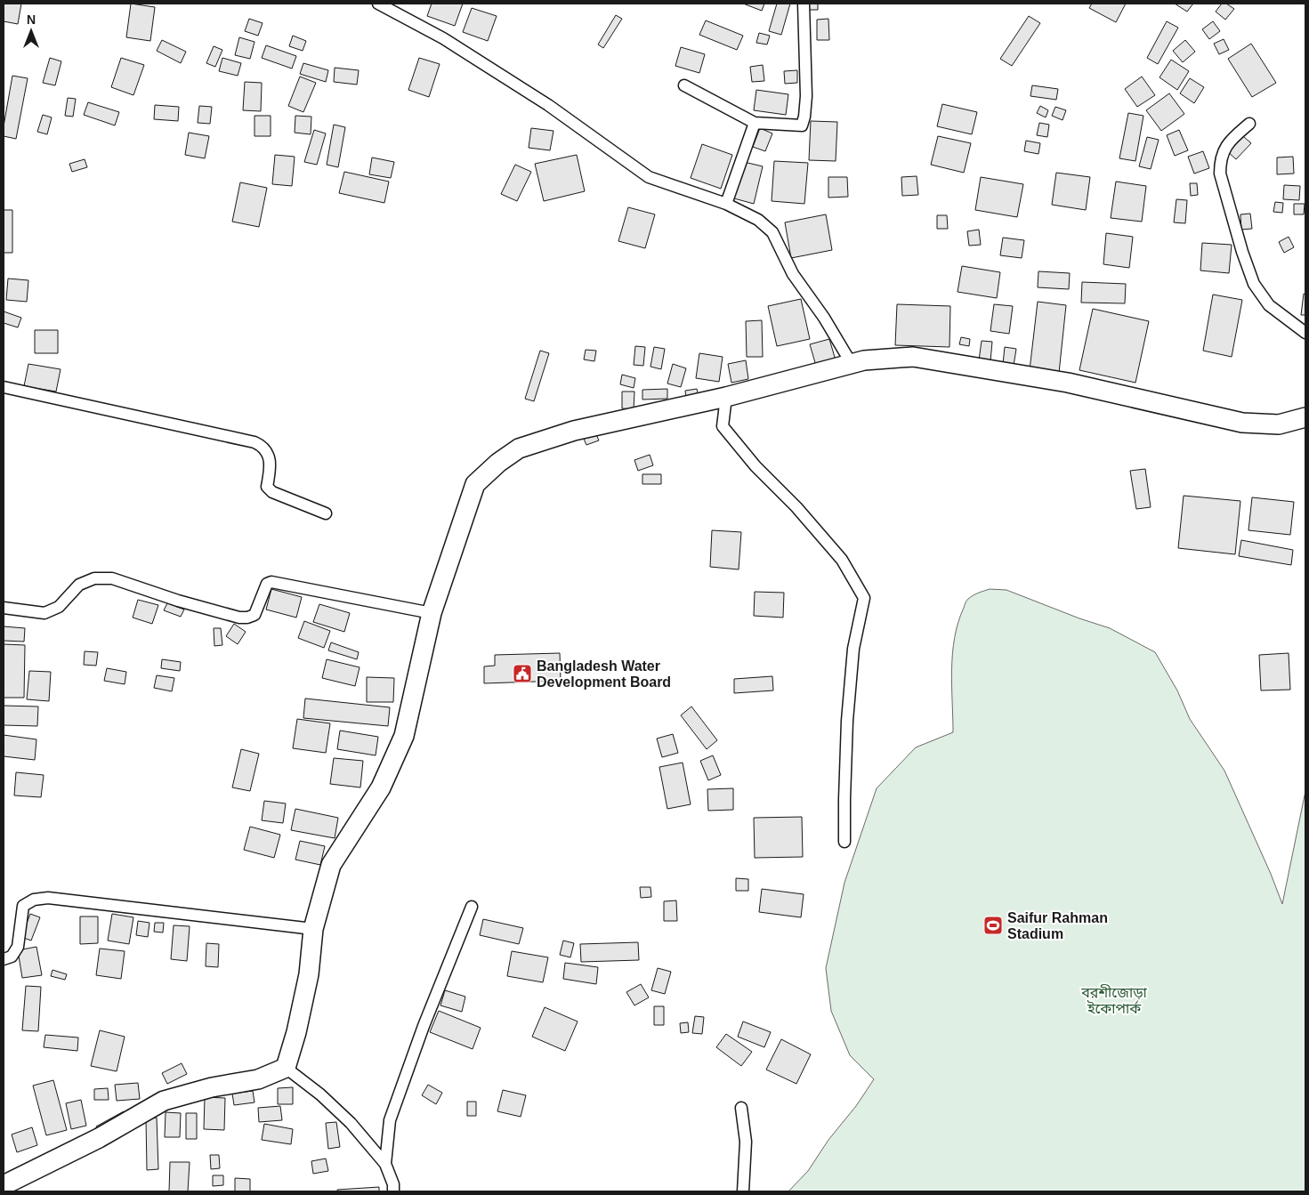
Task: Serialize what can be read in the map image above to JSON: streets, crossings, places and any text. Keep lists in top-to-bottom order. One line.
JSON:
{"parks":["বরশীজোড়া ইকোপার্ক"],"places":{"public building":["Bangladesh Water Development Board"],"sports":["Saifur Rahman Stadium"]},"north":"top"}
